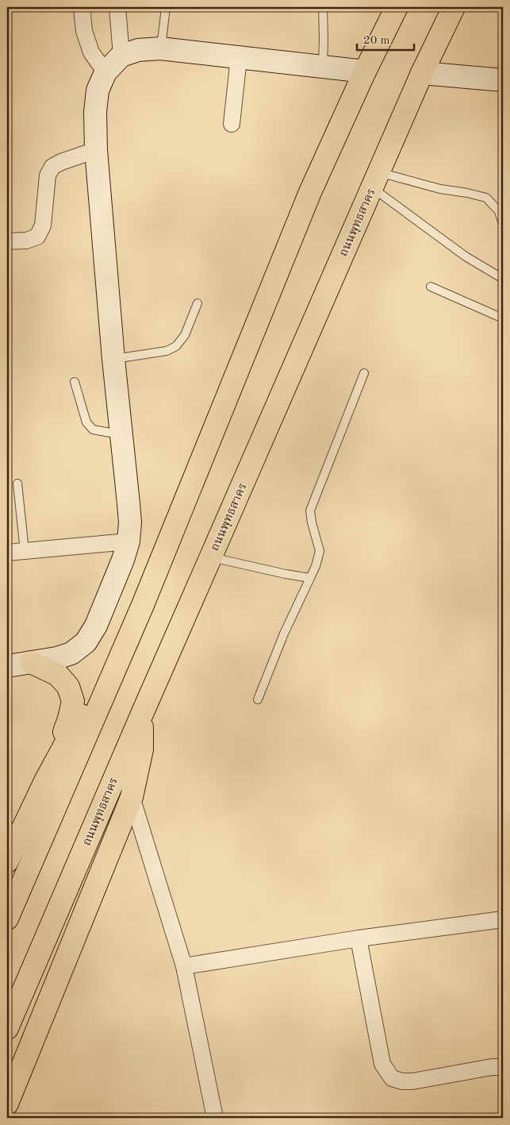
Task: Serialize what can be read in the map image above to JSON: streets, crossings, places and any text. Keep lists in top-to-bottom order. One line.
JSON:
{"streets":{"main road":["ถนนพุทธสาคร"]},"scale_bar":"20 m"}
